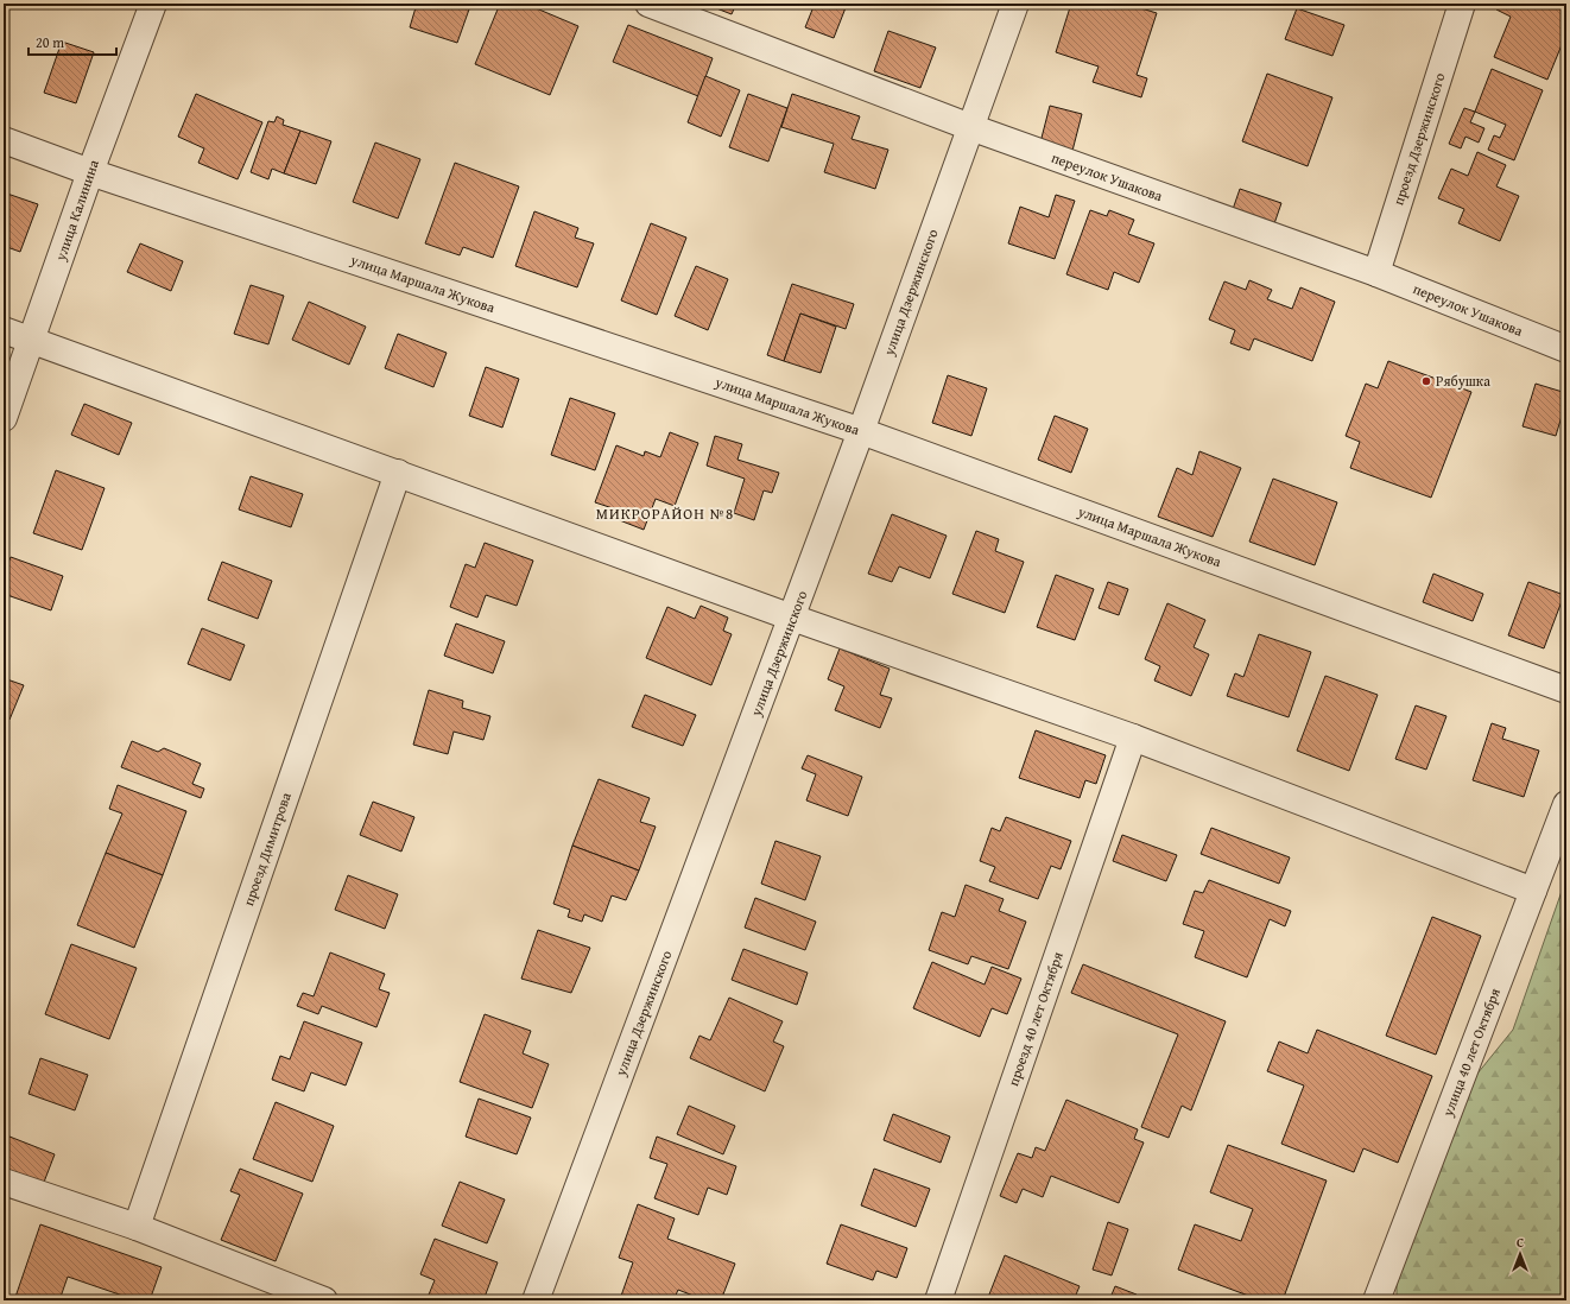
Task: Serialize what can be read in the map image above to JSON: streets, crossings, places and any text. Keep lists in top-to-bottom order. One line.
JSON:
{"streets":{"street":["проезд Дзержинского","переулок Ушакова","улица Калинина","улица Маршала Жукова","улица Дзержинского","проезд Димитрова","проезд 40 лет Октября","улица 40 лет Октября"]},"crossings":[["проезд Дзержинского","переулок Ушакова"],["переулок Ушакова","улица Дзержинского"],["улица Калинина","улица Маршала Жукова"],["улица Маршала Жукова","улица Дзержинского"]],"districts":["МИКРОРАЙОН №8"],"places":["Рябушка"],"scale_bar":"20 m","north":"top"}
